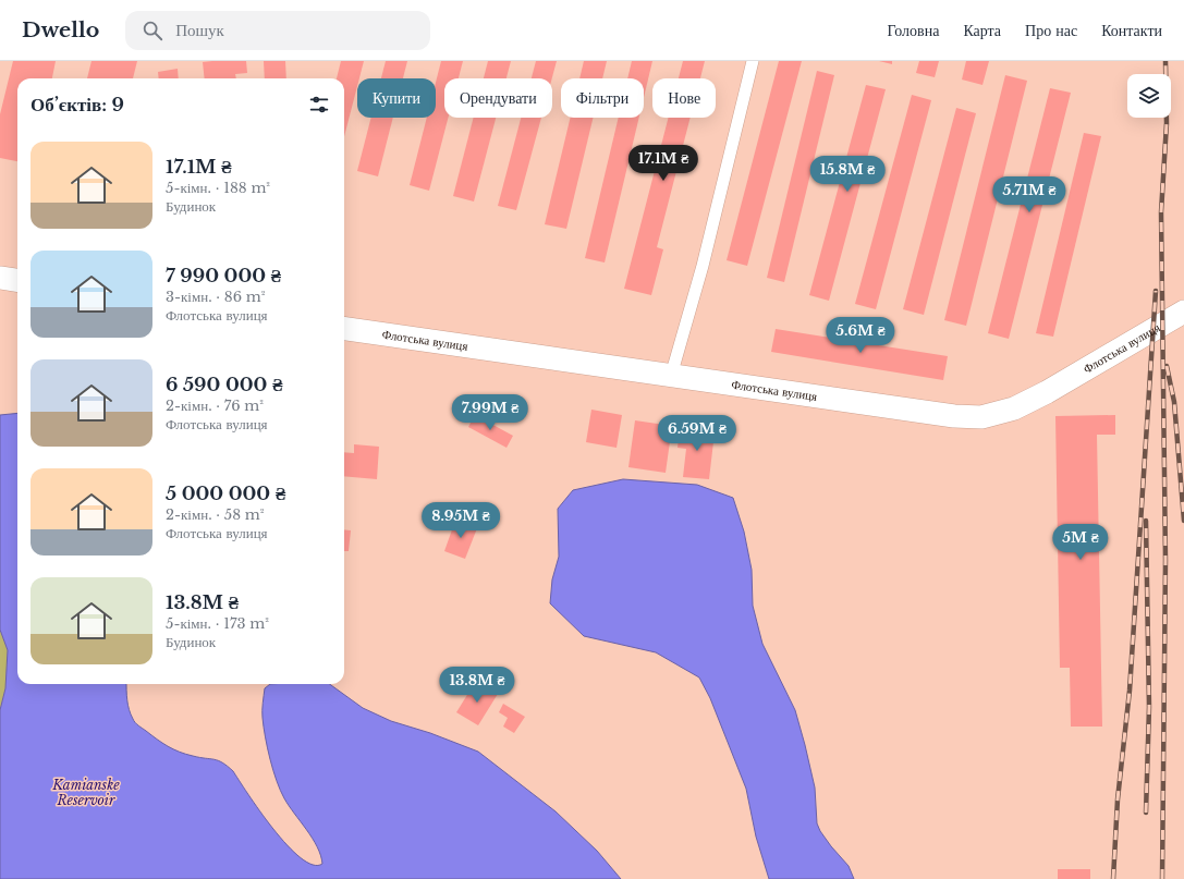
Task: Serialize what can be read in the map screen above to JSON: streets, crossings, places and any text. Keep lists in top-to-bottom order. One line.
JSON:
{"streets":{"street":["Флотська вулиця"]},"water":["Kamianske Reservoir"],"page":{"header":"Dwello","search":"Пошук","nav":["Головна","Карта","Про нас","Контакти"],"chip":["Купити","Орендувати","Фільтри","Нове"],"heading":"Об’єктів: 9","list":[{"name":"17.1M ₴","note":"5-кімн. · 188 m² · Будинок"},{"name":"7 990 000 ₴","note":"3-кімн. · 86 m² · Флотська вулиця"},{"name":"6 590 000 ₴","note":"2-кімн. · 76 m² · Флотська вулиця"},{"name":"5 000 000 ₴","note":"2-кімн. · 58 m² · Флотська вулиця"},{"name":"13.8M ₴","note":"5-кімн. · 173 m² · Будинок"}],"price":["17.1M ₴","15.8M ₴","5.71M ₴","5.6M ₴","7.99M ₴","6.59M ₴","8.95M ₴","5M ₴","13.8M ₴"]}}
